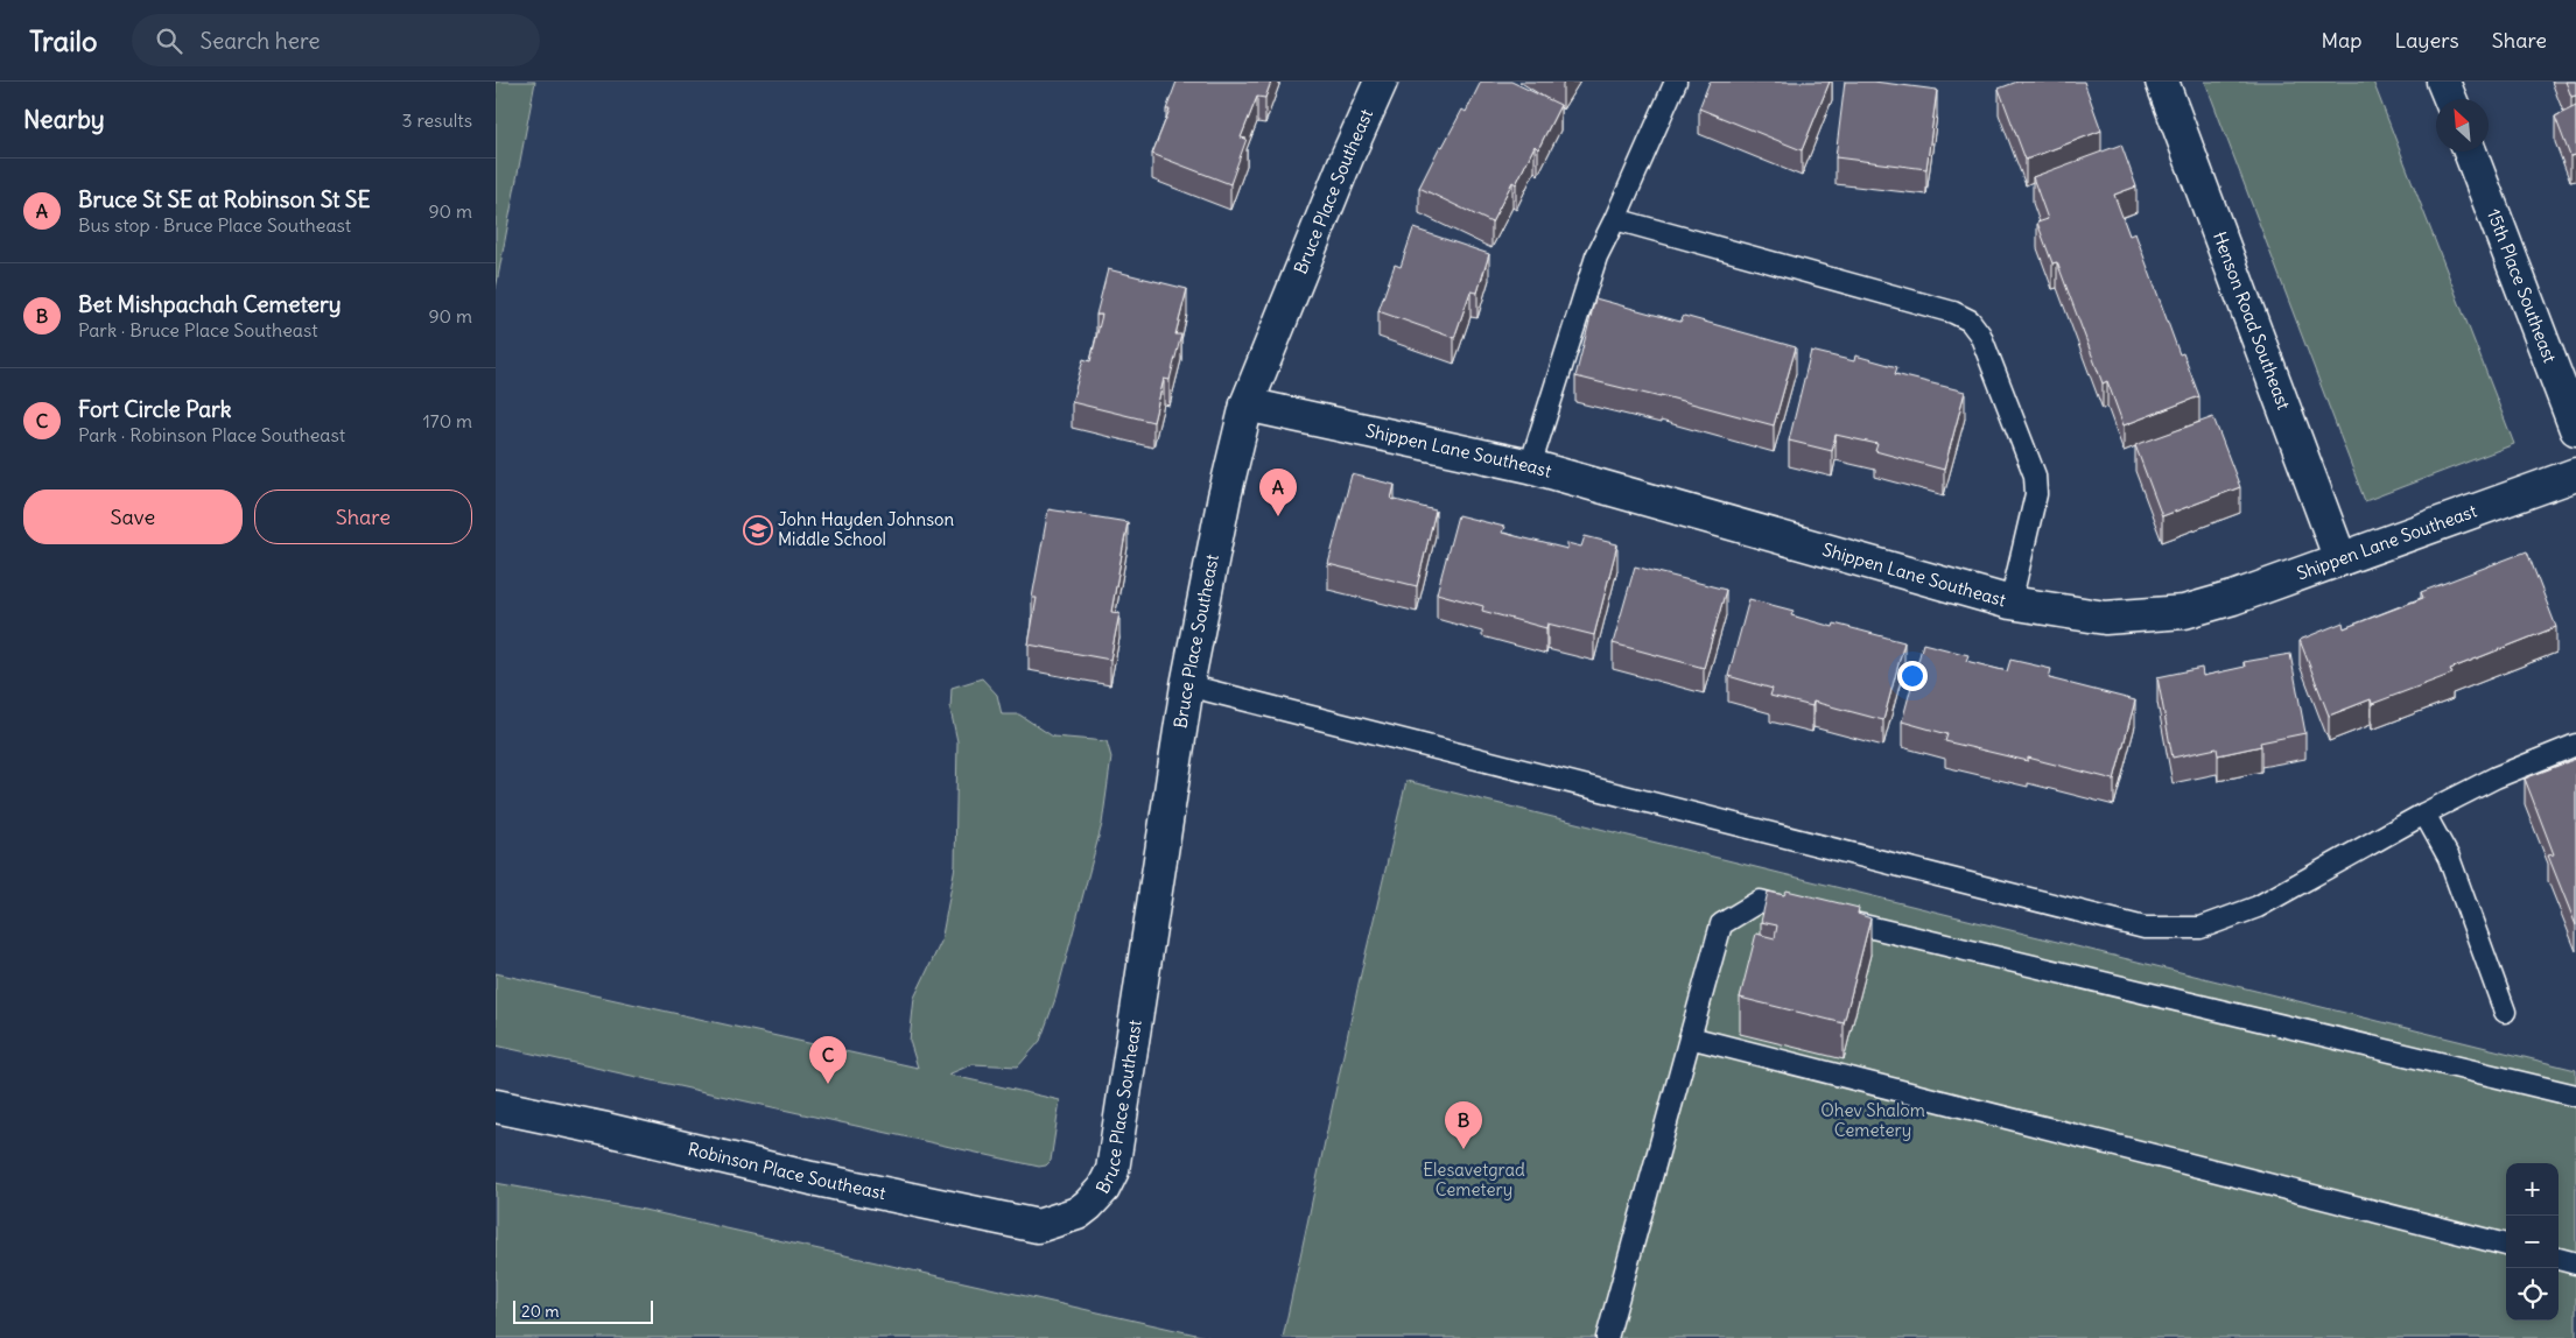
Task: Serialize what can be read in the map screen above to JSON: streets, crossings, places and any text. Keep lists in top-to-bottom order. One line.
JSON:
{"streets":{"street":["Bruce Place Southeast","15th Place Southeast","Henson Road Southeast","Shippen Lane Southeast","Robinson Place Southeast"]},"crossings":[["Bruce Place Southeast","Shippen Lane Southeast"],["Bruce Place Southeast","Robinson Place Southeast"],["Henson Road Southeast","Shippen Lane Southeast"]],"parks":["Ohev Shalom Cemetery","Elesavetgrad Cemetery"],"places":{"school or university":["John Hayden Johnson Middle School"]},"scale_bar":"20 m","north":"top left","page":{"header":"Trailo","search":"Search here","nav":["Map","Layers","Share"],"heading":["Nearby","3 results"],"list":[{"mark":"A","name":"Bruce St SE at Robinson St SE","note":"Bus stop · Bruce Place Southeast","value":"90 m"},{"mark":"B","name":"Bet Mishpachah Cemetery","note":"Park · Bruce Place Southeast","value":"90 m"},{"mark":"C","name":"Fort Circle Park","note":"Park · Robinson Place Southeast","value":"170 m"}],"pins":["A","C","B"],"buttons":["Save","Share"],"map_buttons":["+","−"],"scale":"20 m"}}
